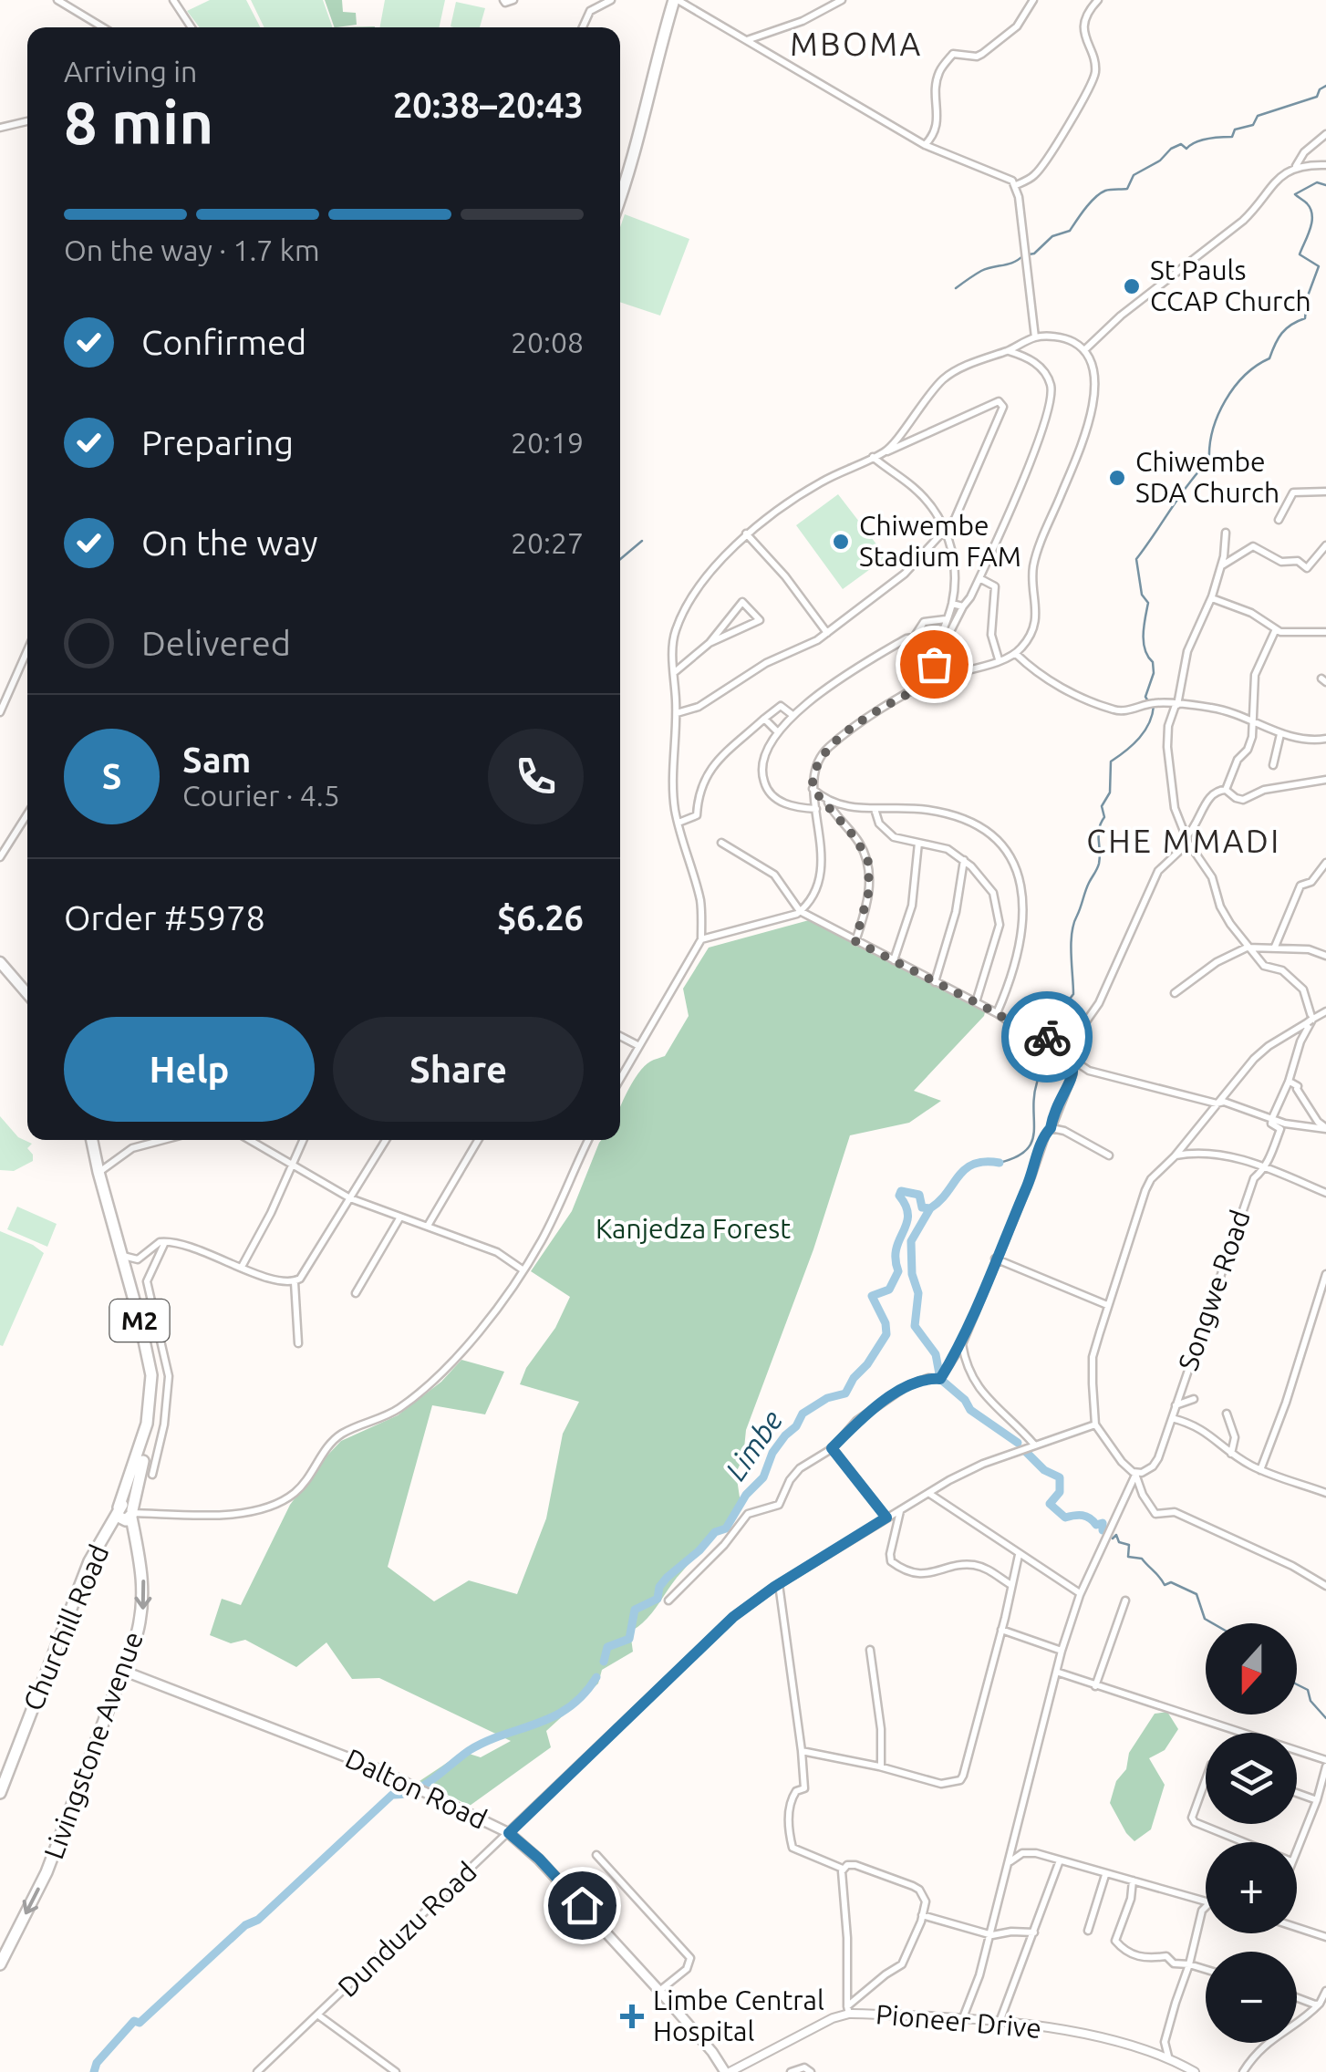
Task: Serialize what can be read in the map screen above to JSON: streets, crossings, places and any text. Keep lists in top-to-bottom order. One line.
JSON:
{"streets":{"highway":["M2","Churchill Road","Livingstone Avenue"],"main road":["Dalton Road"],"street":["Songwe Road","Dunduzu Road","Pioneer Drive"]},"crossings":[["Songwe Road","Pioneer Drive"],["Churchill Road","Livingstone Avenue"],["Livingstone Avenue","Dalton Road"],["Dalton Road","Dunduzu Road"],["Dalton Road","Pioneer Drive"]],"one_way":["Livingstone Avenue"],"districts":["MBOMA","CHE MMADI"],"water":["Limbe"],"parks":["Kanjedza Forest"],"places":{"other":["St Pauls CCAP Church","Chiwembe SDA Church","Chiwembe Stadium FAM"],"health":["Limbe Central Hospital"]},"north":"bottom","page":{"heading":["8 min","Arriving in","20:38–20:43"],"panel":["Sam","Courier · 4.5","Order #5978","$6.26"],"bar":"On the way · 1.7 km","list":[["Confirmed","20:08"],["Preparing","20:19"],["On the way","20:27"],"Delivered"],"round":"S","buttons":["Help","Share"],"map_buttons":["+","−"]}}
